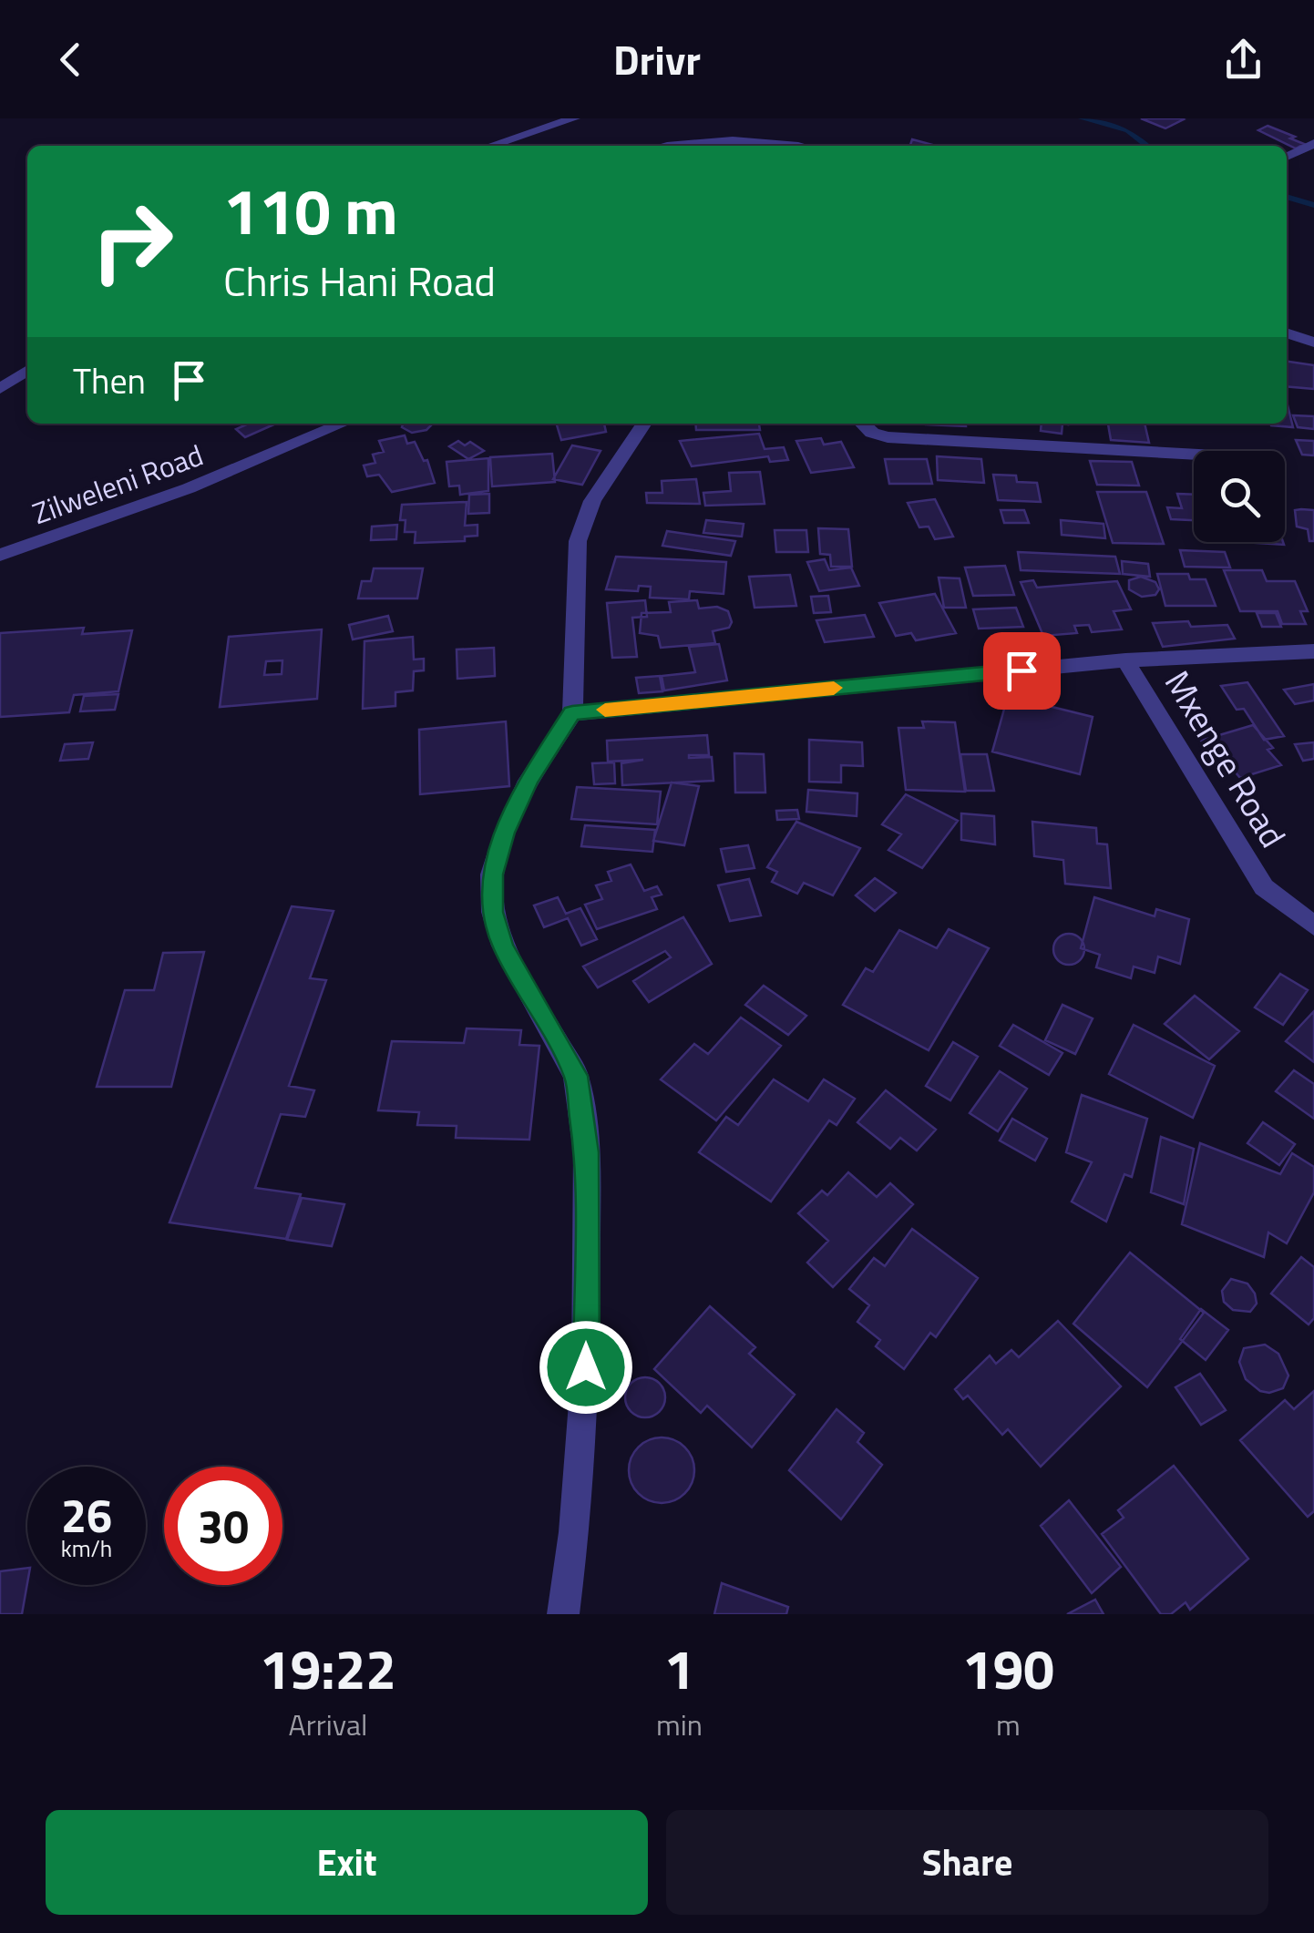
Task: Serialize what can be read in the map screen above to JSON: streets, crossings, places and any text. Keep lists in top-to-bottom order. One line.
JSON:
{"streets":{"street":["Zilweleni Road","Mxenge Road"]},"page":{"header":"Drivr","turn":["110 m","Chris Hani Road"],"then":"Then","speed":"26 km/h","limit":"30","eta":["19:22","Arrival","1","min","190","m"],"buttons":["Exit","Share"]}}
